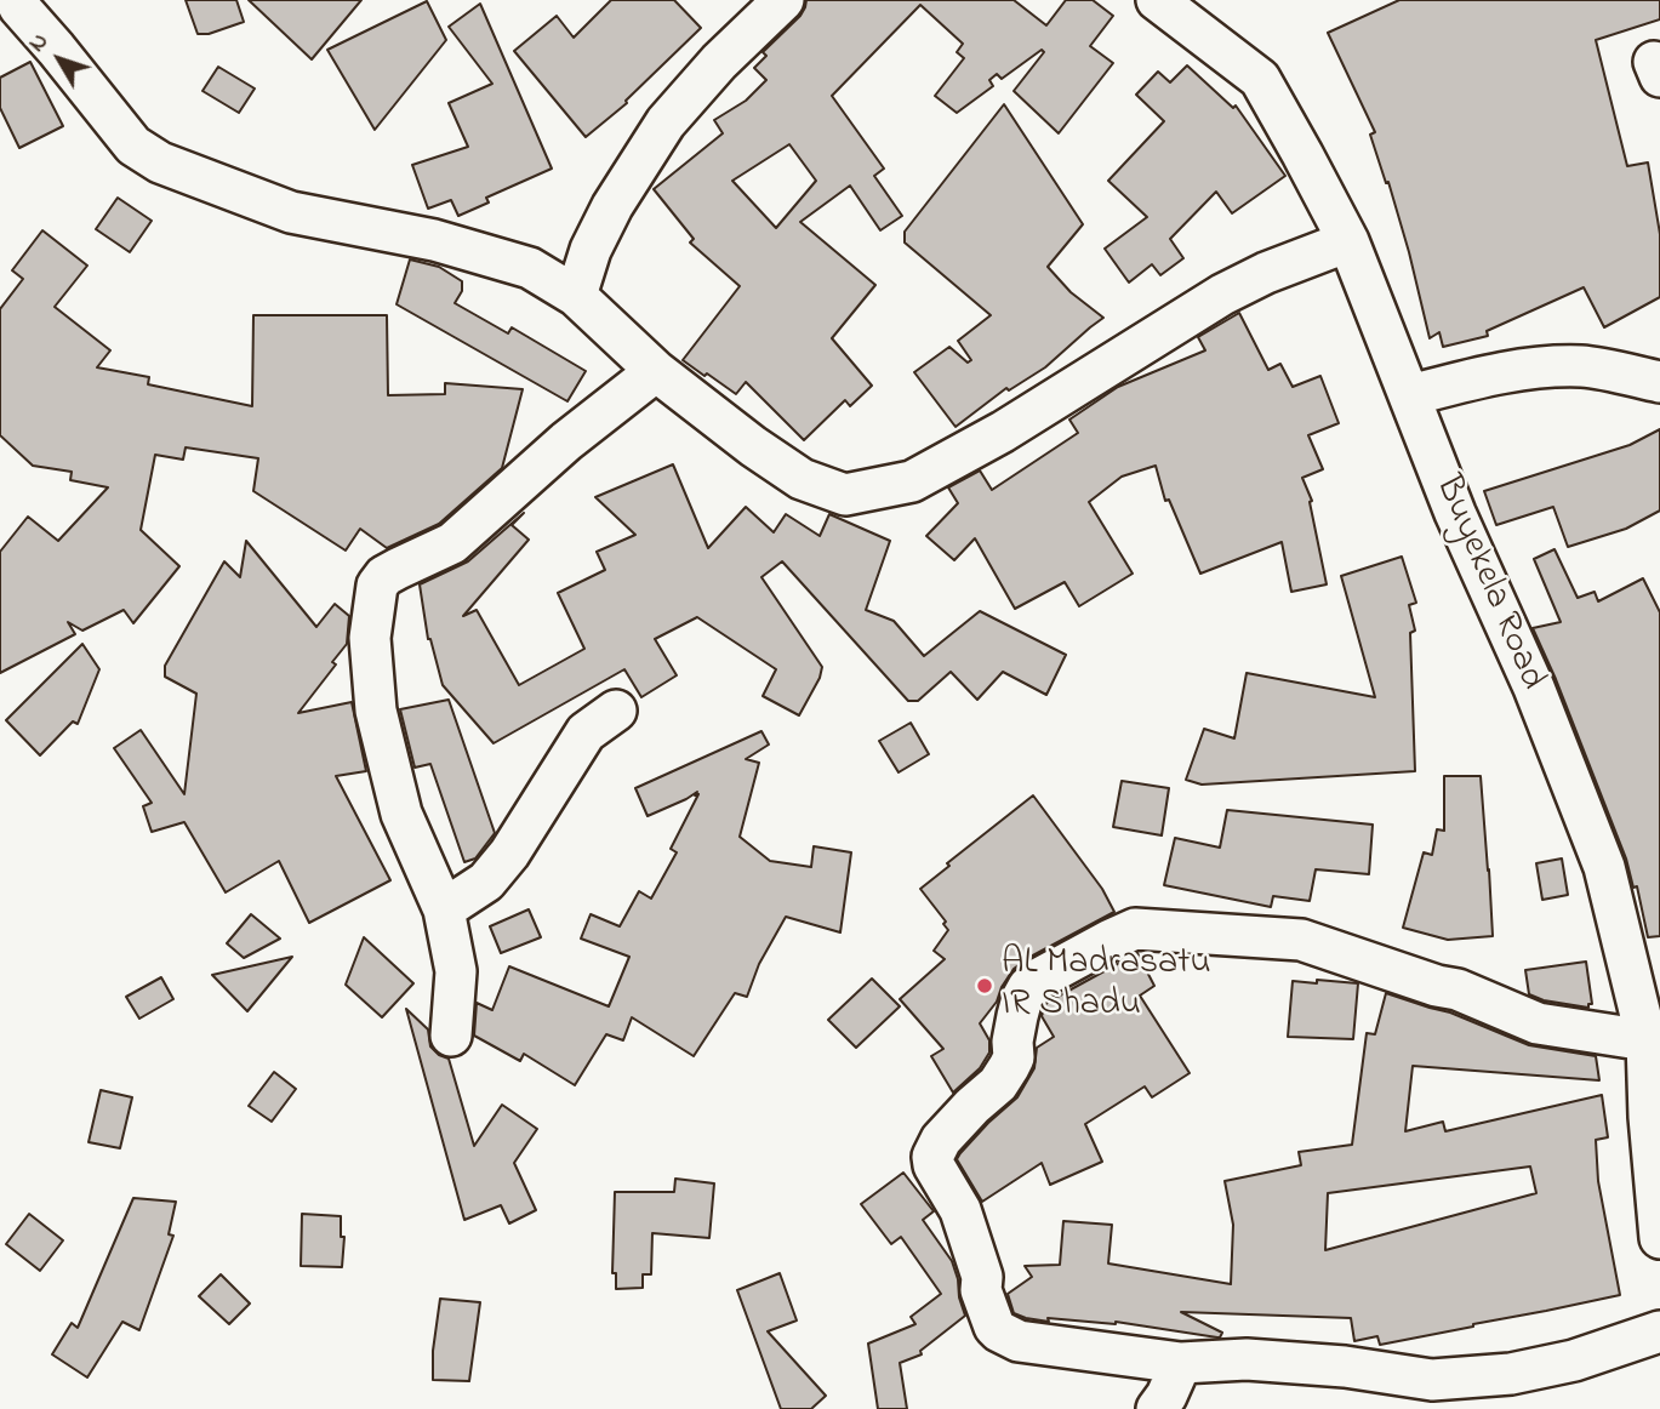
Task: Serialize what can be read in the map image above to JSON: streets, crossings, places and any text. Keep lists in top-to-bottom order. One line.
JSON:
{"streets":{"street":["Buyekela Road"]},"places":["AL Madrasatu IR Shadu"],"north":"top left"}
